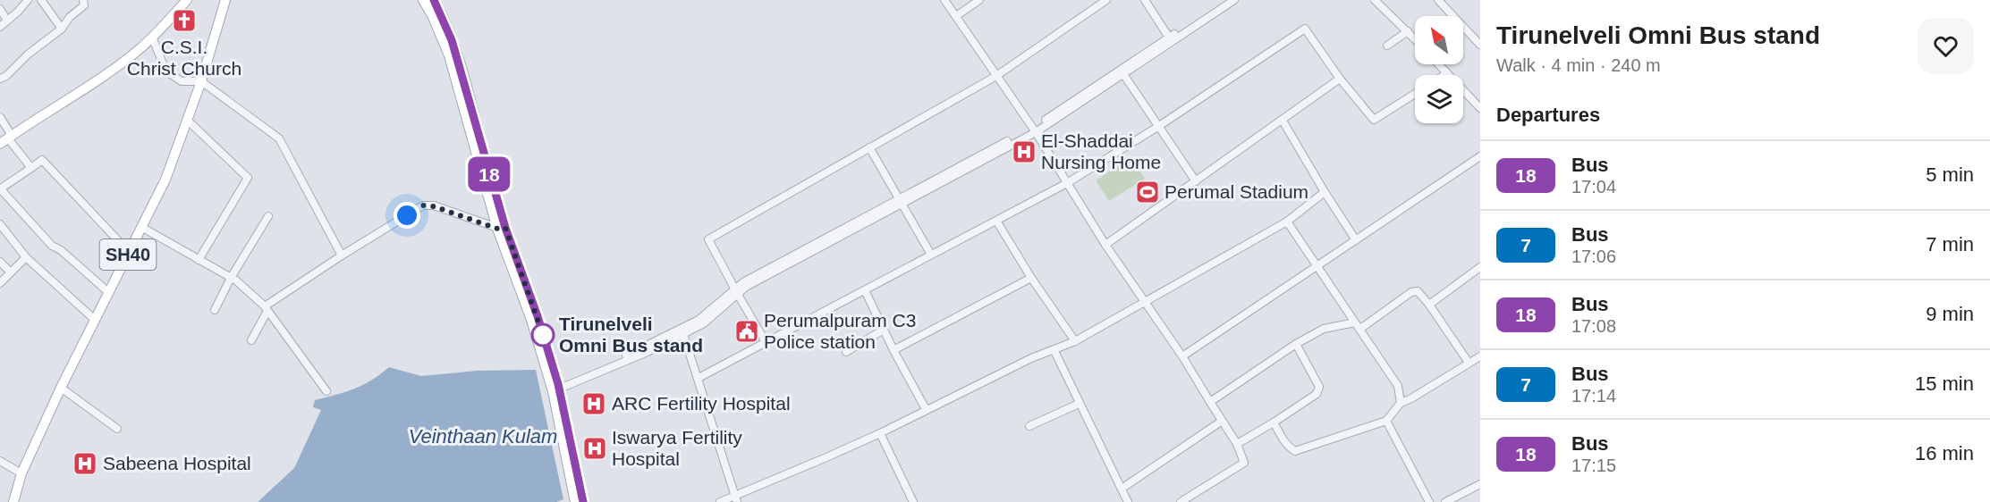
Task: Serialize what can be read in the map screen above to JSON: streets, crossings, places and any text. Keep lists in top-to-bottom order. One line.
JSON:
{"streets":{"main road":["SH40"]},"water":["Veinthaan Kulam"],"places":{"church":["C.S.I. Christ Church"],"hospital":["El-Shaddai Nursing Home","ARC Fertility Hospital","Iswarya Fertility Hospital","Sabeena Hospital"],"sports":["Perumal Stadium"],"public building":["Perumalpuram C3 Police station"],"other":["Tirunelveli Omni Bus stand"]},"lines":["bus line 18"],"north":"top left","page":{"on_map":"18","heading":[["Tirunelveli Omni Bus stand","Walk · 4 min · 240 m"],"Departures"],"list":[{"mark":"18","name":"Bus","note":"17:04","value":"5 min"},{"mark":"7","name":"Bus","note":"17:06","value":"7 min"},{"mark":"18","name":"Bus","note":"17:08","value":"9 min"},{"mark":"7","name":"Bus","note":"17:14","value":"15 min"},{"mark":"18","name":"Bus","note":"17:15","value":"16 min"}]}}
